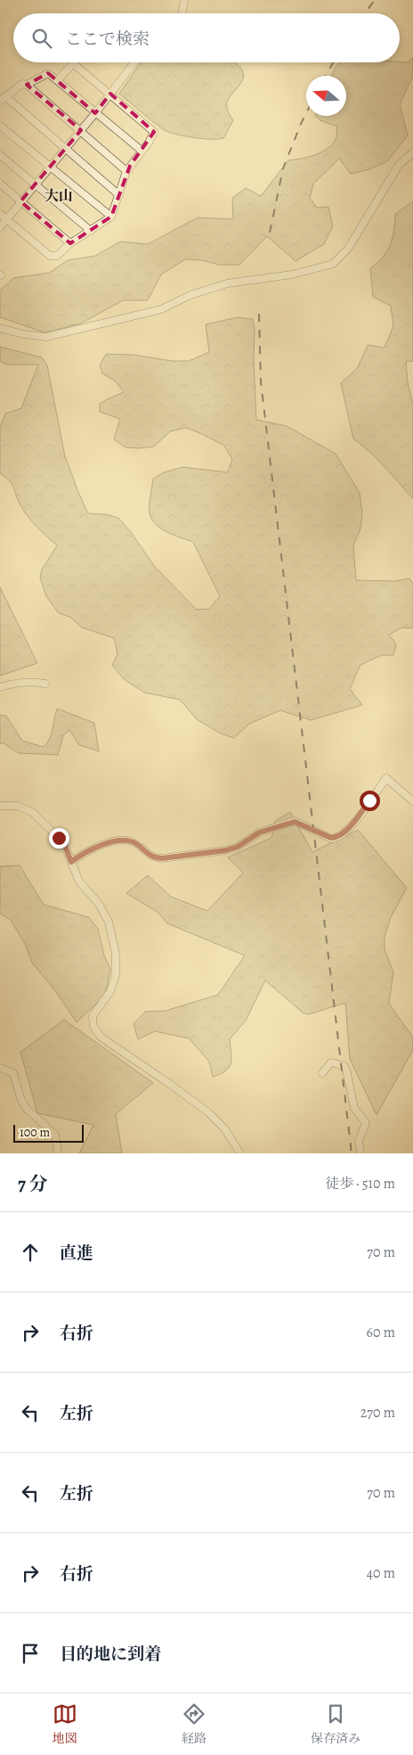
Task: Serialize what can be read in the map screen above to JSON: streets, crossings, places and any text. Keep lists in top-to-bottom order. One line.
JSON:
{"districts":["大山"],"scale_bar":"100 m","north":"left","page":{"search":"ここで検索","scale":"100 m","heading":["7 分","徒歩 · 510 m"],"list":[["直進","70 m"],["右折","60 m"],["左折","270 m"],["左折","70 m"],["右折","40 m"],"目的地に到着"],"nav":["地図","経路","保存済み"]}}
